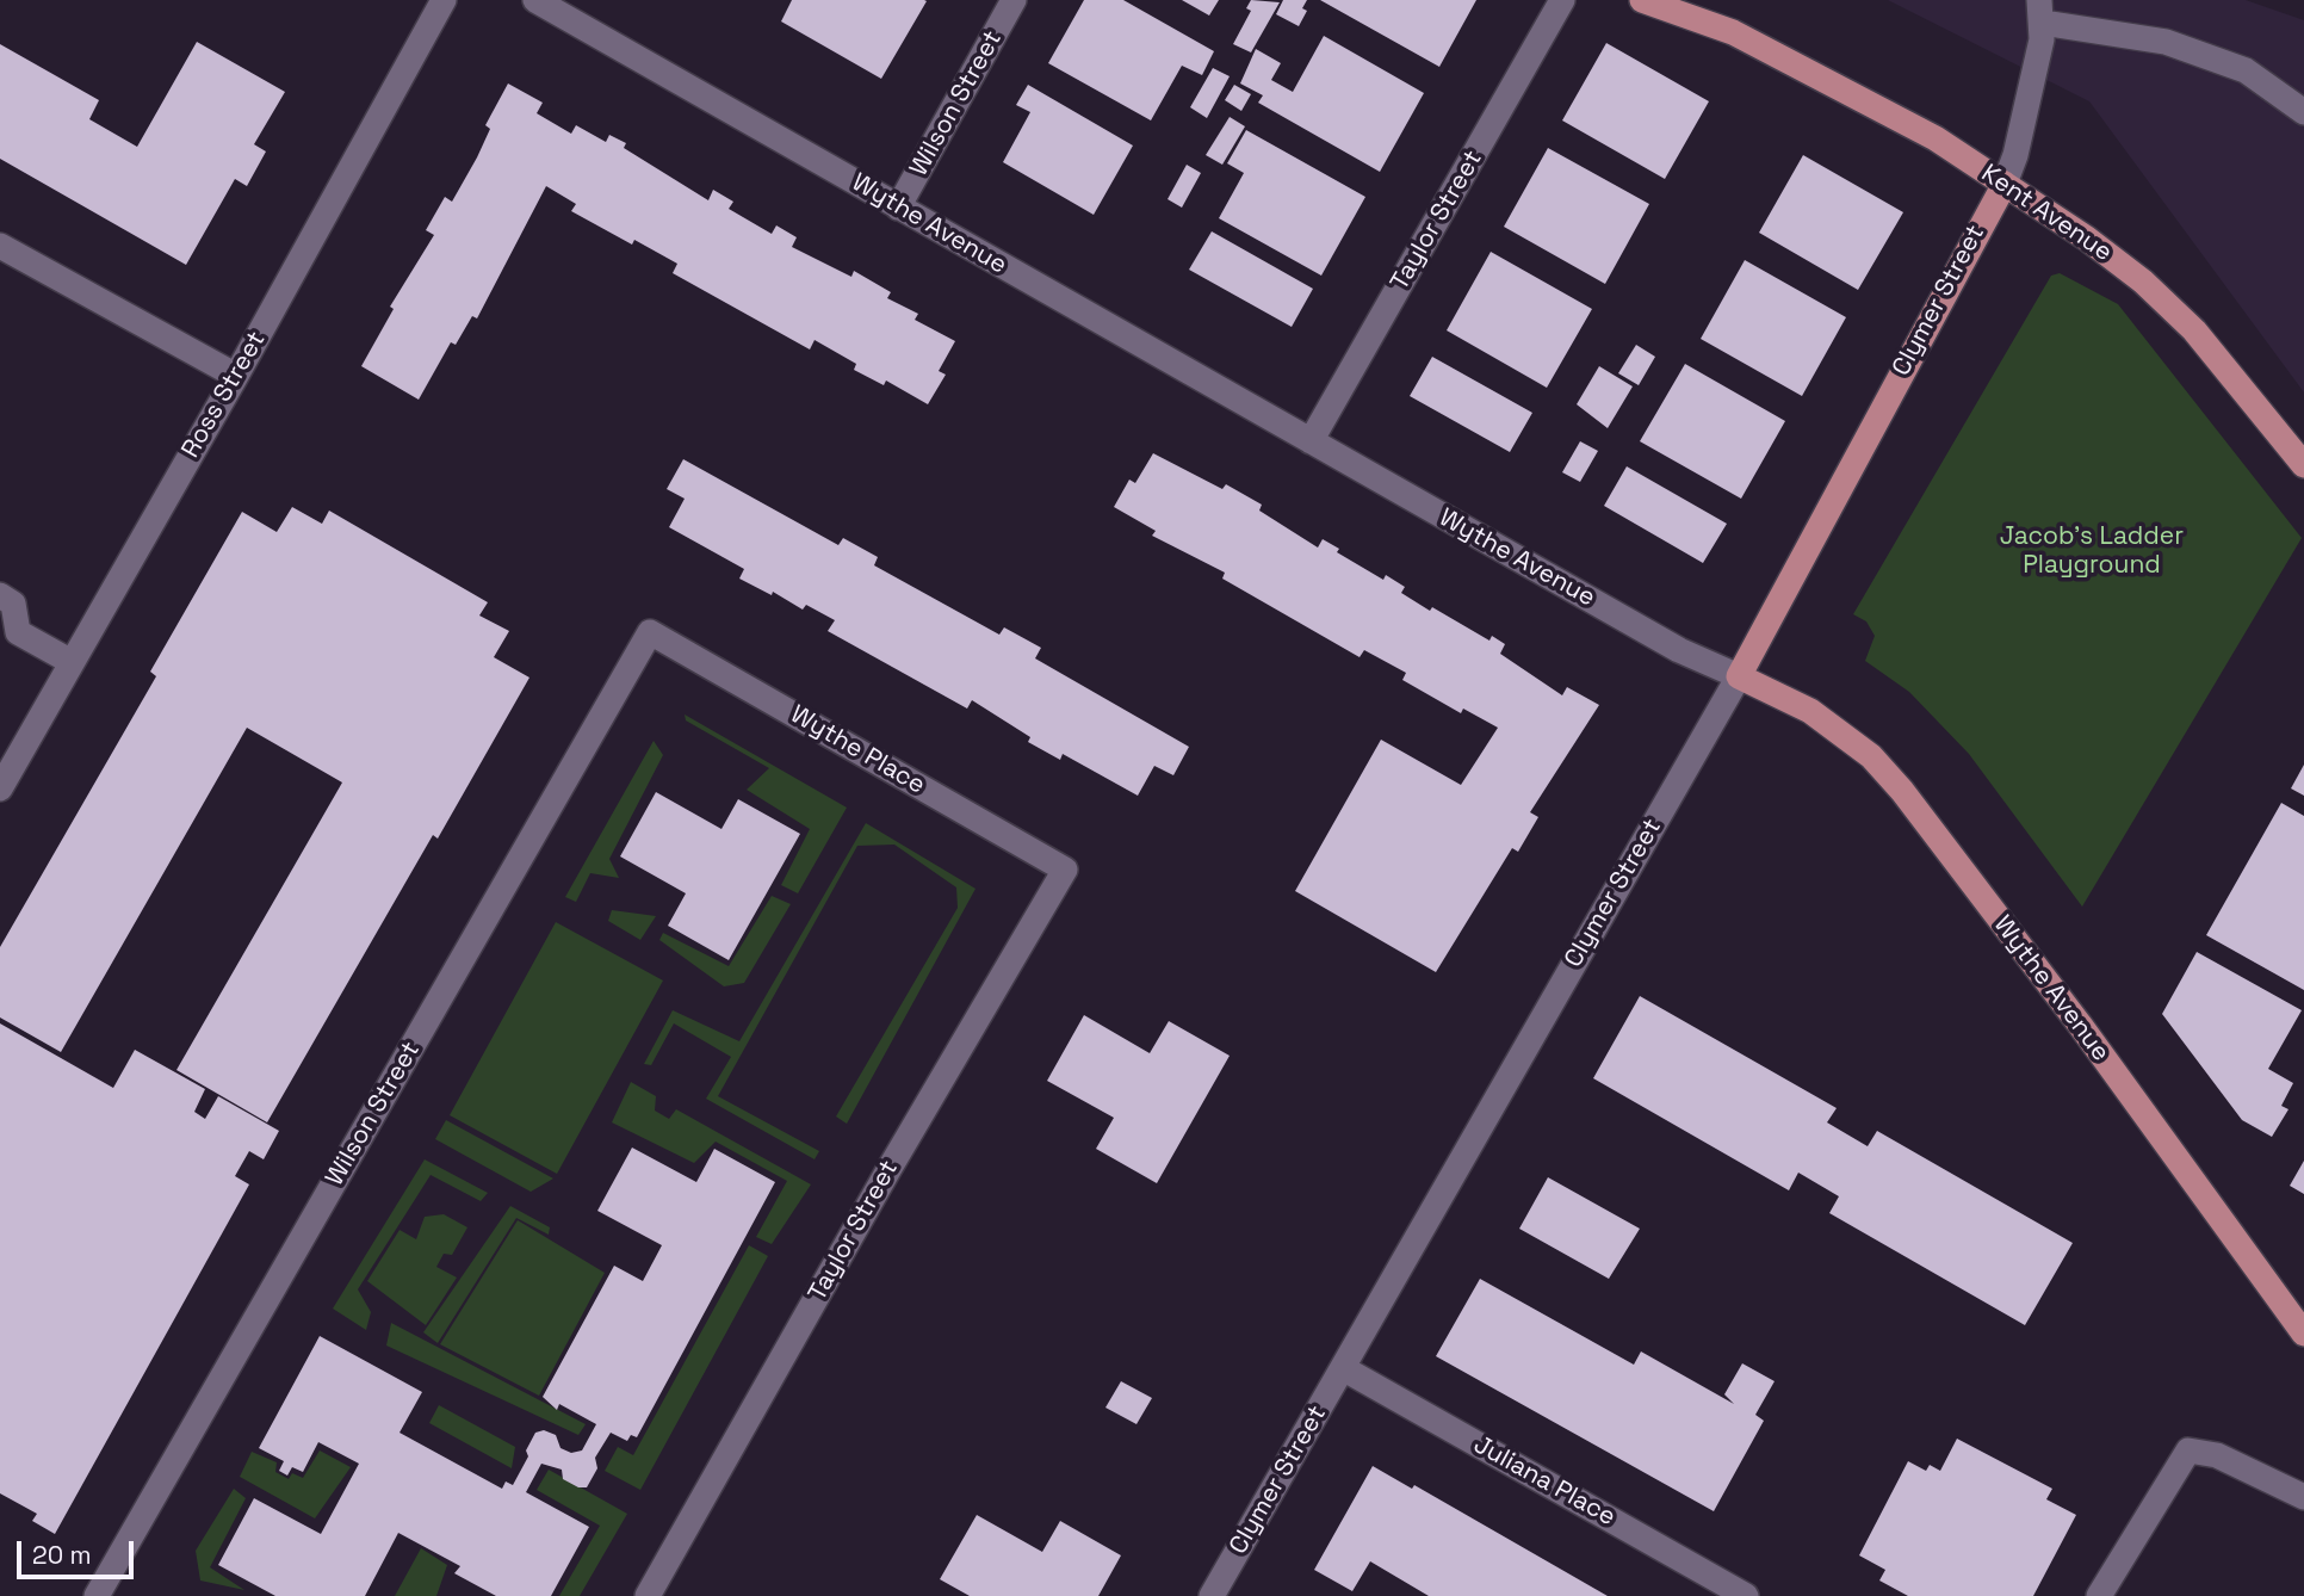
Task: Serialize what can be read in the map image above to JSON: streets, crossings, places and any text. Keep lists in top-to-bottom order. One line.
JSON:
{"streets":{"main road":["Kent Avenue","Wythe Avenue","Clymer Street"],"street":["Wilson Street","Taylor Street","Ross Street","Wythe Place","Juliana Place"]},"crossings":[["Wilson Street","Wythe Avenue"],["Wilson Street","Wythe Place"],["Kent Avenue","Clymer Street"],["Taylor Street","Wythe Avenue"],["Taylor Street","Wythe Place"],["Wythe Avenue","Clymer Street"],["Clymer Street","Juliana Place"]],"parks":["Jacob's Ladder Playground"],"scale_bar":"20 m"}
